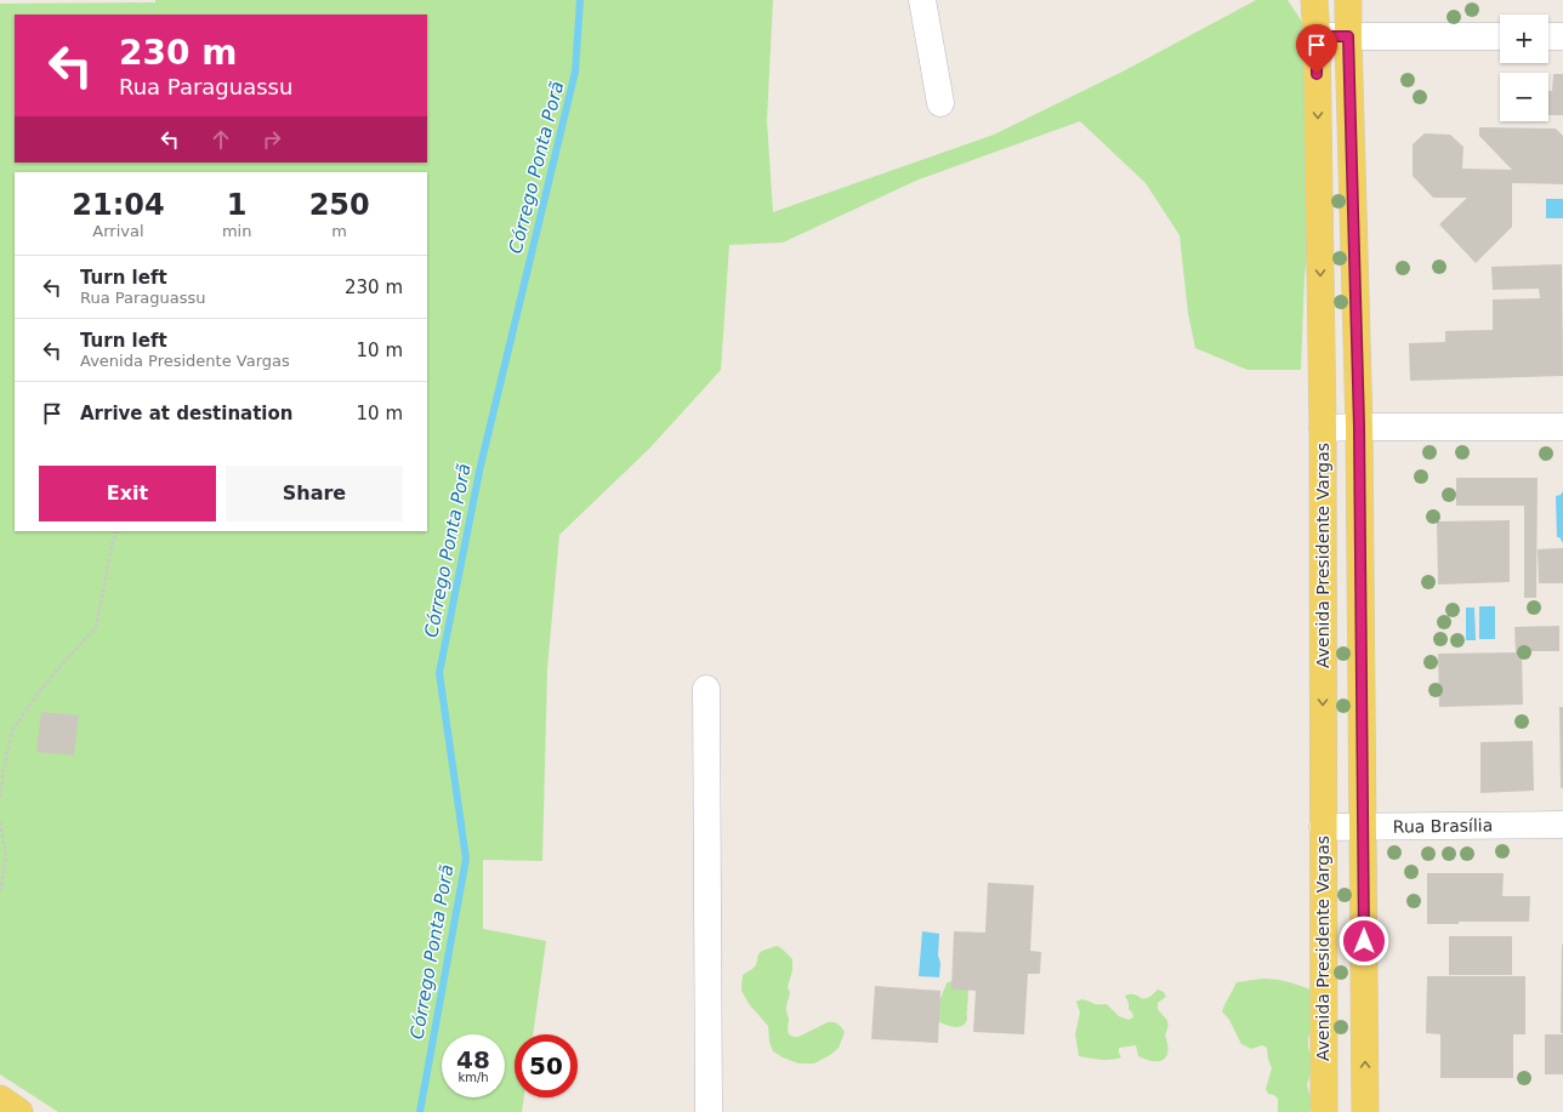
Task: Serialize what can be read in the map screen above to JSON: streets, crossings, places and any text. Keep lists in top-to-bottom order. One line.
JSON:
{"streets":{"main road":["Avenida Presidente Vargas"],"street":["Rua Brasília"]},"crossings":[["Avenida Presidente Vargas","Rua Brasília"]],"water":["Córrego Ponta Porã"],"page":{"map_buttons":["+","−"],"turn":["230 m","Rua Paraguassu"],"eta":["21:04","Arrival","1","min","250","m"],"list":[{"name":"Turn left","note":"Rua Paraguassu","value":"230 m"},{"name":"Turn left","note":"Avenida Presidente Vargas","value":"10 m"},{"name":"Arrive at destination","value":"10 m"}],"buttons":["Exit","Share"],"speed":"48 km/h","limit":"50"}}
